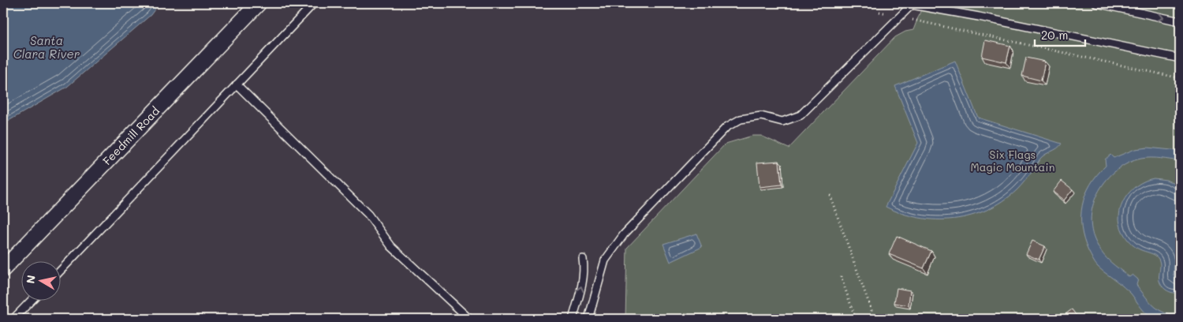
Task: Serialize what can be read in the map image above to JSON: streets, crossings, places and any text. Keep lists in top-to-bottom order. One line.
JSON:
{"streets":{"street":["Feedmill Road"]},"water":["Santa Clara River"],"parks":["Six Flags Magic Mountain"],"scale_bar":"20 m","north":"left"}
